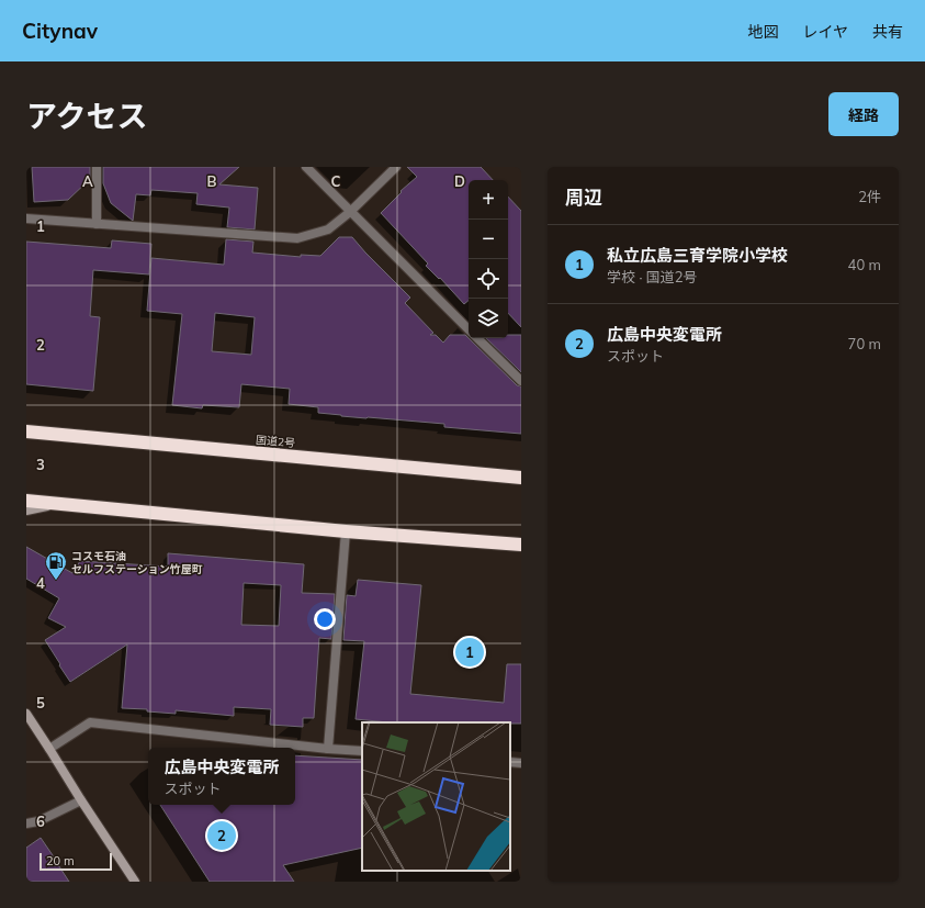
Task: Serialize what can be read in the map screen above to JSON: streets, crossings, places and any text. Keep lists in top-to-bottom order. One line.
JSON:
{"streets":{"highway":["国道2号"]},"places":{"fuel station":["コスモ石油 セルフステーション竹屋町"]},"scale_bar":"20 m","page":{"header":"Citynav","nav":["地図","レイヤ","共有"],"title":"アクセス","buttons":"経路","heading":["周辺","2件"],"map_buttons":["+","−"],"list":[{"mark":"1","name":"私立広島三育学院小学校","note":"学校 · 国道2号","value":"40 m"},{"mark":"2","name":"広島中央変電所","note":"スポット","value":"70 m"}],"pins":["1","2"],"popup":["広島中央変電所","スポット"],"scale":"20 m"},"grid":{"columns":["A","B","C","D"],"rows":["1","2","3","4","5","6"]}}
